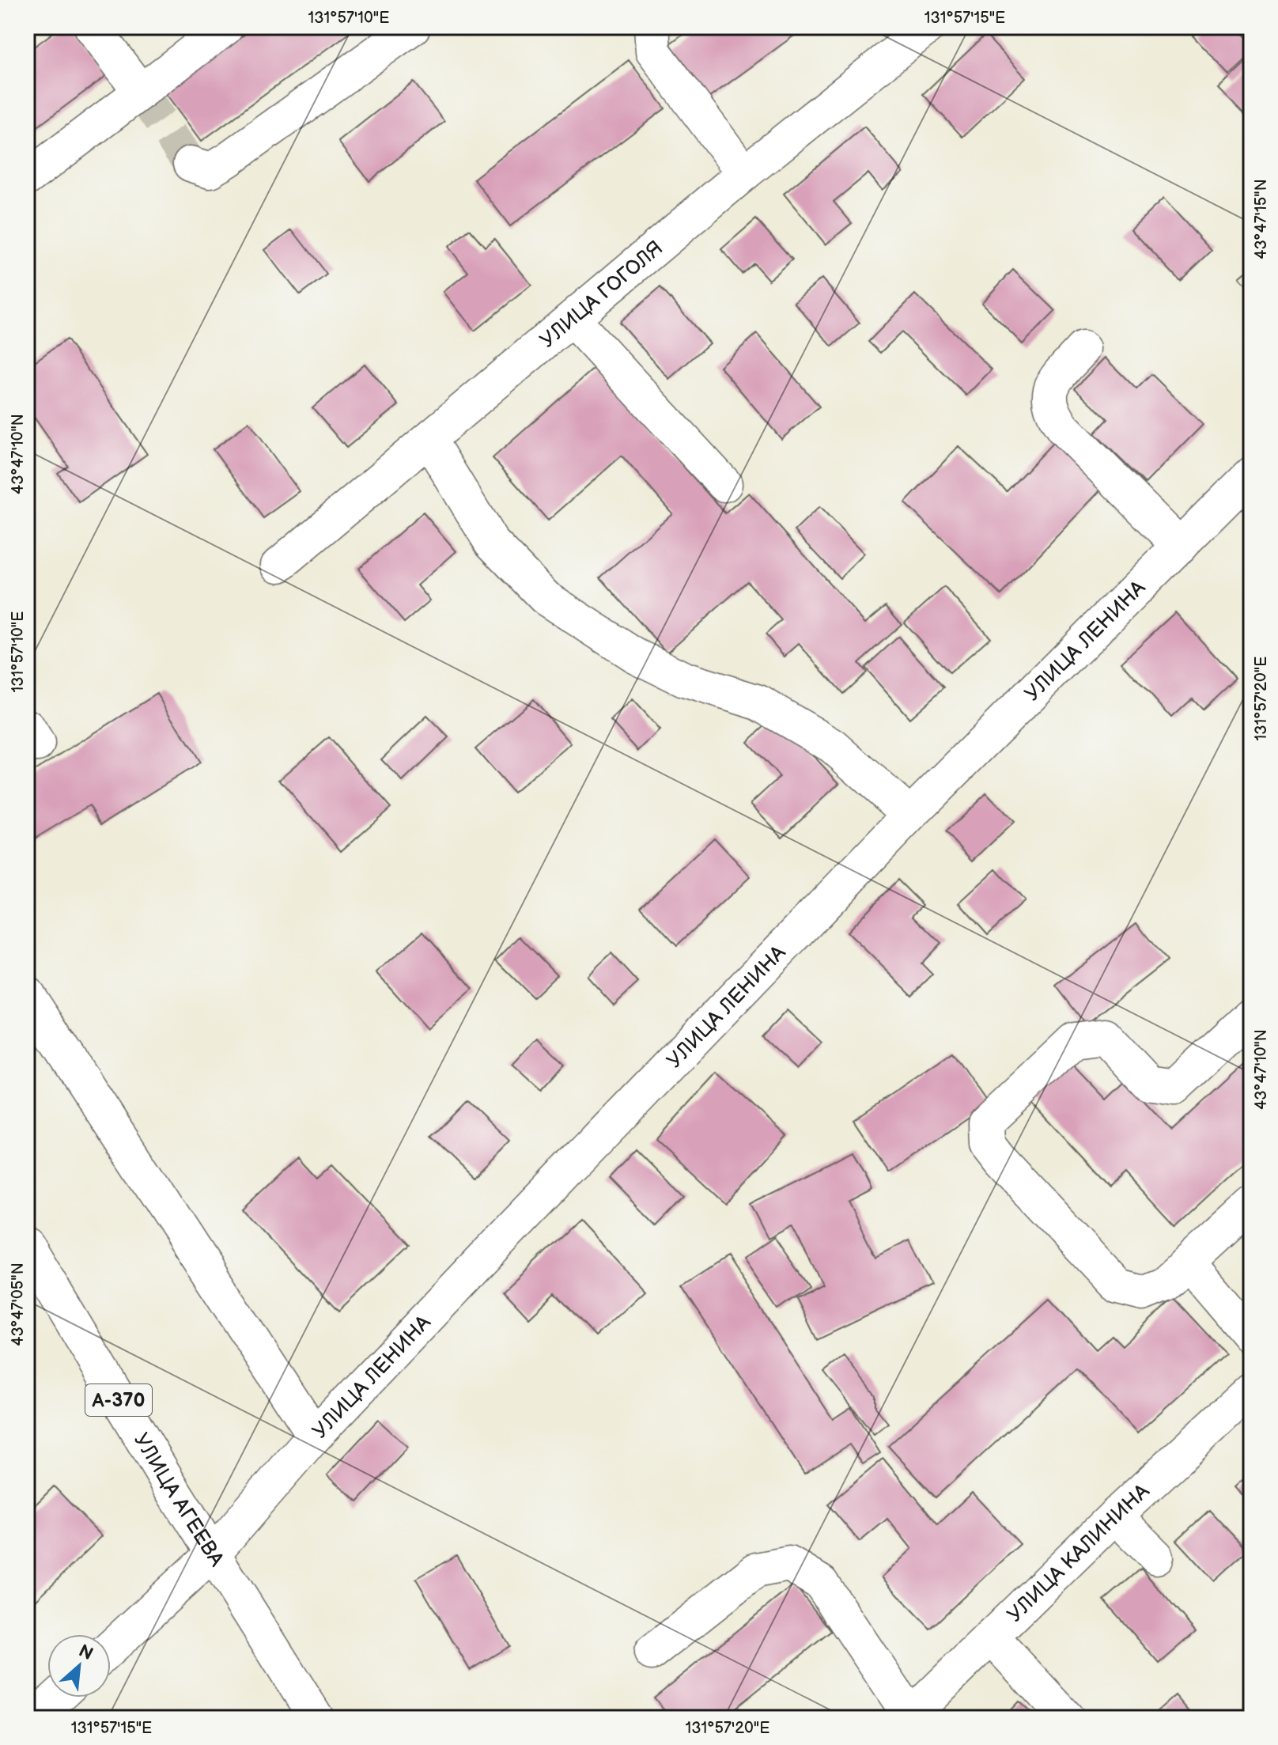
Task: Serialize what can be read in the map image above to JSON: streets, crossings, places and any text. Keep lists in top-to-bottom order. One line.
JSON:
{"streets":{"main road":["УЛИЦА ГОГОЛЯ","УЛИЦА ЛЕНИНА","А-370","УЛИЦА АГЕЕВА","УЛИЦА КАЛИНИНА"]},"crossings":[["УЛИЦА ЛЕНИНА","УЛИЦА АГЕЕВА"]],"north":"top right","coordinates":["131°57'10\"E","131°57'15\"E","43°47'15\"N","43°47'10\"N","131°57'20\"E","43°47'05\"N"]}
